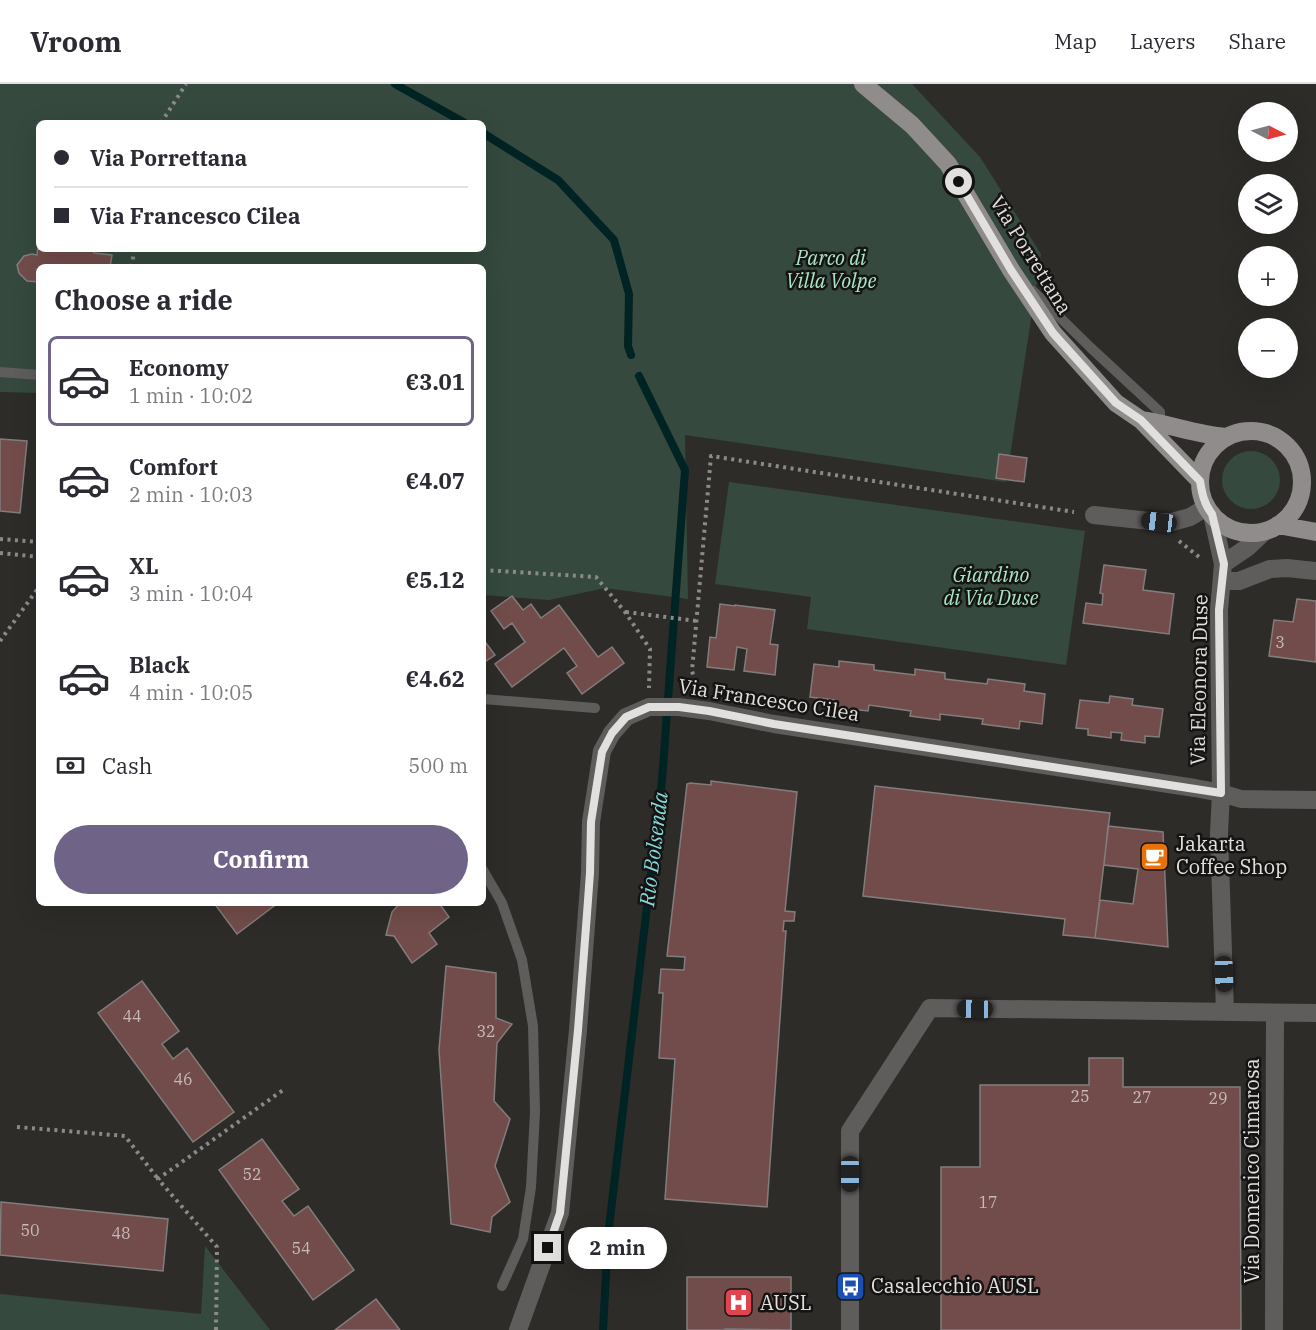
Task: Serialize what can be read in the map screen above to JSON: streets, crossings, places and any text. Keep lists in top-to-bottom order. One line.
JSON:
{"streets":{"main road":["Via Porrettana"],"street":["Via Eleonora Duse","Via Francesco Cilea","Via Domenico Cimarosa"]},"crossings":[["Via Porrettana","Via Eleonora Duse"],["Via Eleonora Duse","Via Francesco Cilea"]],"water":["Rio Bolsenda"],"parks":["Parco di Villa Volpe","Giardino di Via Duse"],"places":{"cafe":["Jakarta Coffee Shop"],"bus stop":["Casalecchio AUSL"],"hospital":["AUSL"]},"house_numbers":["3","44","32","46","25","27","29","52","17","50","48","54"],"north":"right","page":{"header":"Vroom","nav":["Map","Layers","Share"],"map_buttons":["+","−"],"banner":["Via Porrettana","Via Francesco Cilea"],"heading":"Choose a ride","list":[{"name":"Economy","note":"1 min · 10:02","value":"€3.01"},{"name":"Comfort","note":"2 min · 10:03","value":"€4.07"},{"name":"XL","note":"3 min · 10:04","value":"€5.12"},{"name":"Black","note":"4 min · 10:05","value":"€4.62"}],"pay":["Cash","500 m"],"buttons":"Confirm","bubble":"2 min"}}
